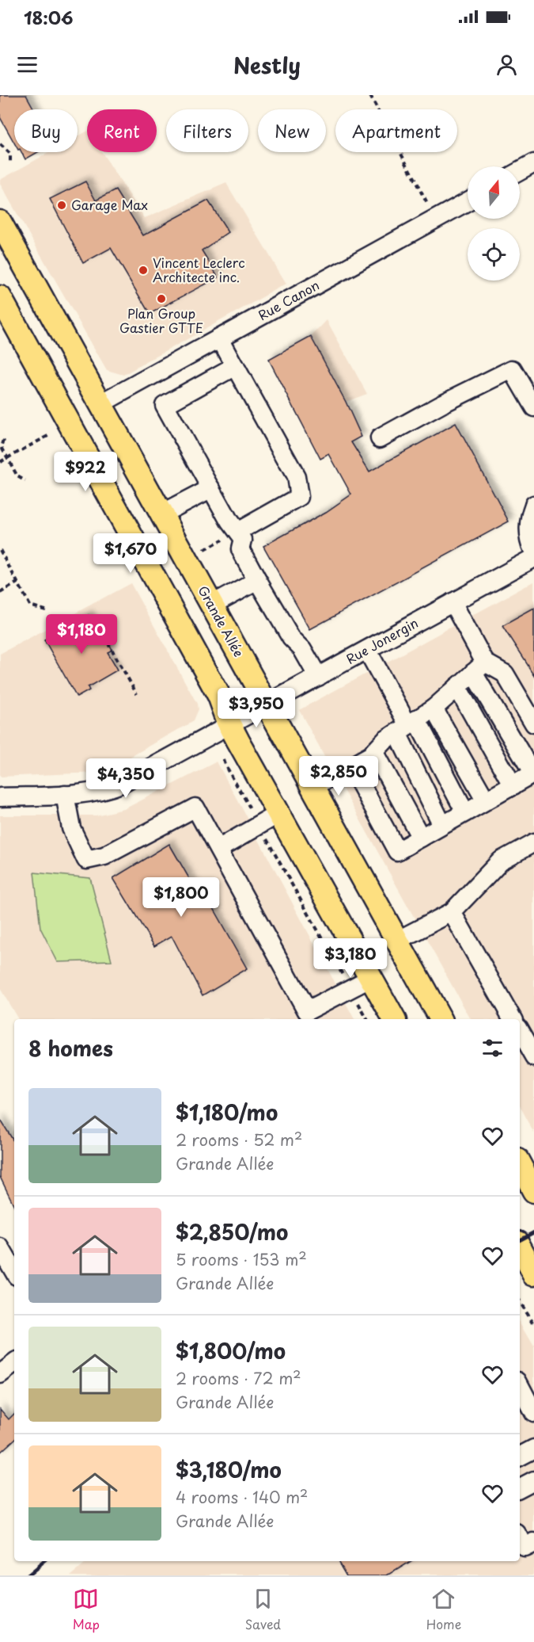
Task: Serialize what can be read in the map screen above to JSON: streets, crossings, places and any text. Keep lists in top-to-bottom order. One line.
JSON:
{"streets":{"main road":["Grande Allée"],"street":["Rue Canon","Rue Jonergin"]},"crossings":[["Rue Canon","Grande Allée"],["Grande Allée","Rue Jonergin"]],"places":["Garage Max","Vincent Leclerc Architecte inc.","Plan Group Gastier GTTE"],"north":"top","page":{"status":"18:06","header":"Nestly","chip":["Buy","Rent","Filters","New","Apartment"],"price":["$922","$1,670","$1,180","$3,950","$2,850","$4,350","$1,800","$3,180"],"heading":"8 homes","list":[{"name":"$1,180/mo","note":"2 rooms · 52 m² · Grande Allée"},{"name":"$2,850/mo","note":"5 rooms · 153 m² · Grande Allée"},{"name":"$1,800/mo","note":"2 rooms · 72 m² · Grande Allée"},{"name":"$3,180/mo","note":"4 rooms · 140 m² · Grande Allée"}],"tabs":["Map","Saved","Home"]}}
